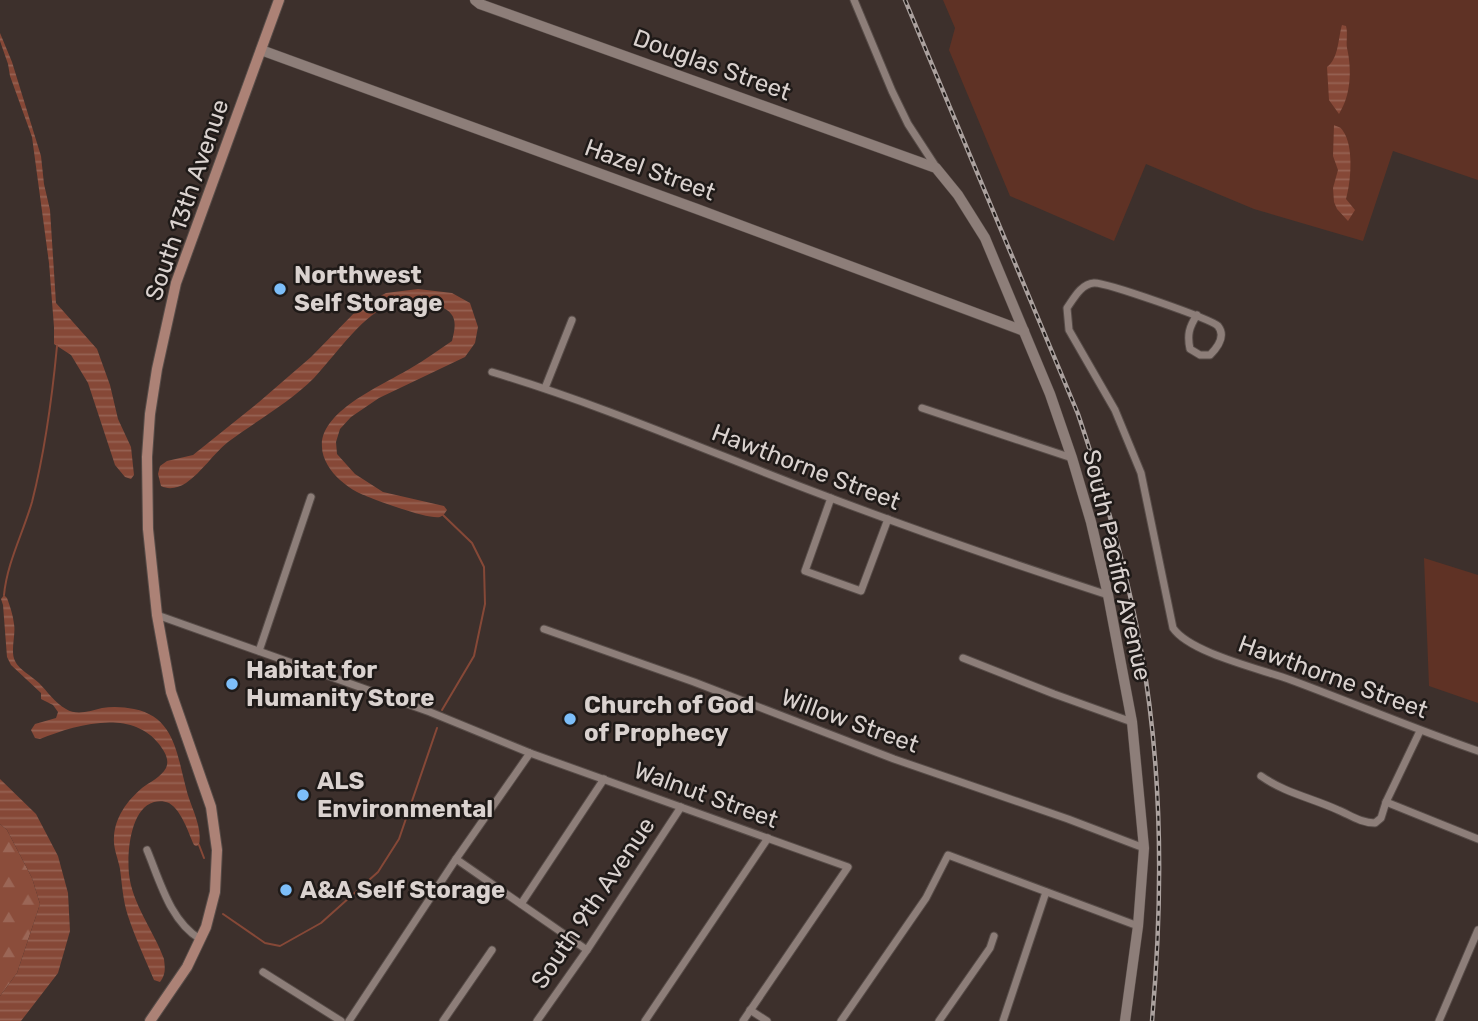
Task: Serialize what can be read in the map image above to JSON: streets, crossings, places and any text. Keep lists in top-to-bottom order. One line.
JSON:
{"streets":{"main road":["South 13th Avenue"],"street":["Douglas Street","Hazel Street","Hawthorne Street","South Pacific Avenue","Willow Street","Walnut Street","South 9th Avenue"]},"crossings":[["Douglas Street","South Pacific Avenue"],["Hazel Street","South 13th Avenue"],["Hazel Street","South Pacific Avenue"],["South 13th Avenue","Walnut Street"],["Hawthorne Street","South Pacific Avenue"],["South Pacific Avenue","Willow Street"],["Walnut Street","South 9th Avenue"]],"places":["Northwest Self Storage","Habitat for Humanity Store","Church of God of Prophecy","ALS Environmental","A&A Self Storage"]}
